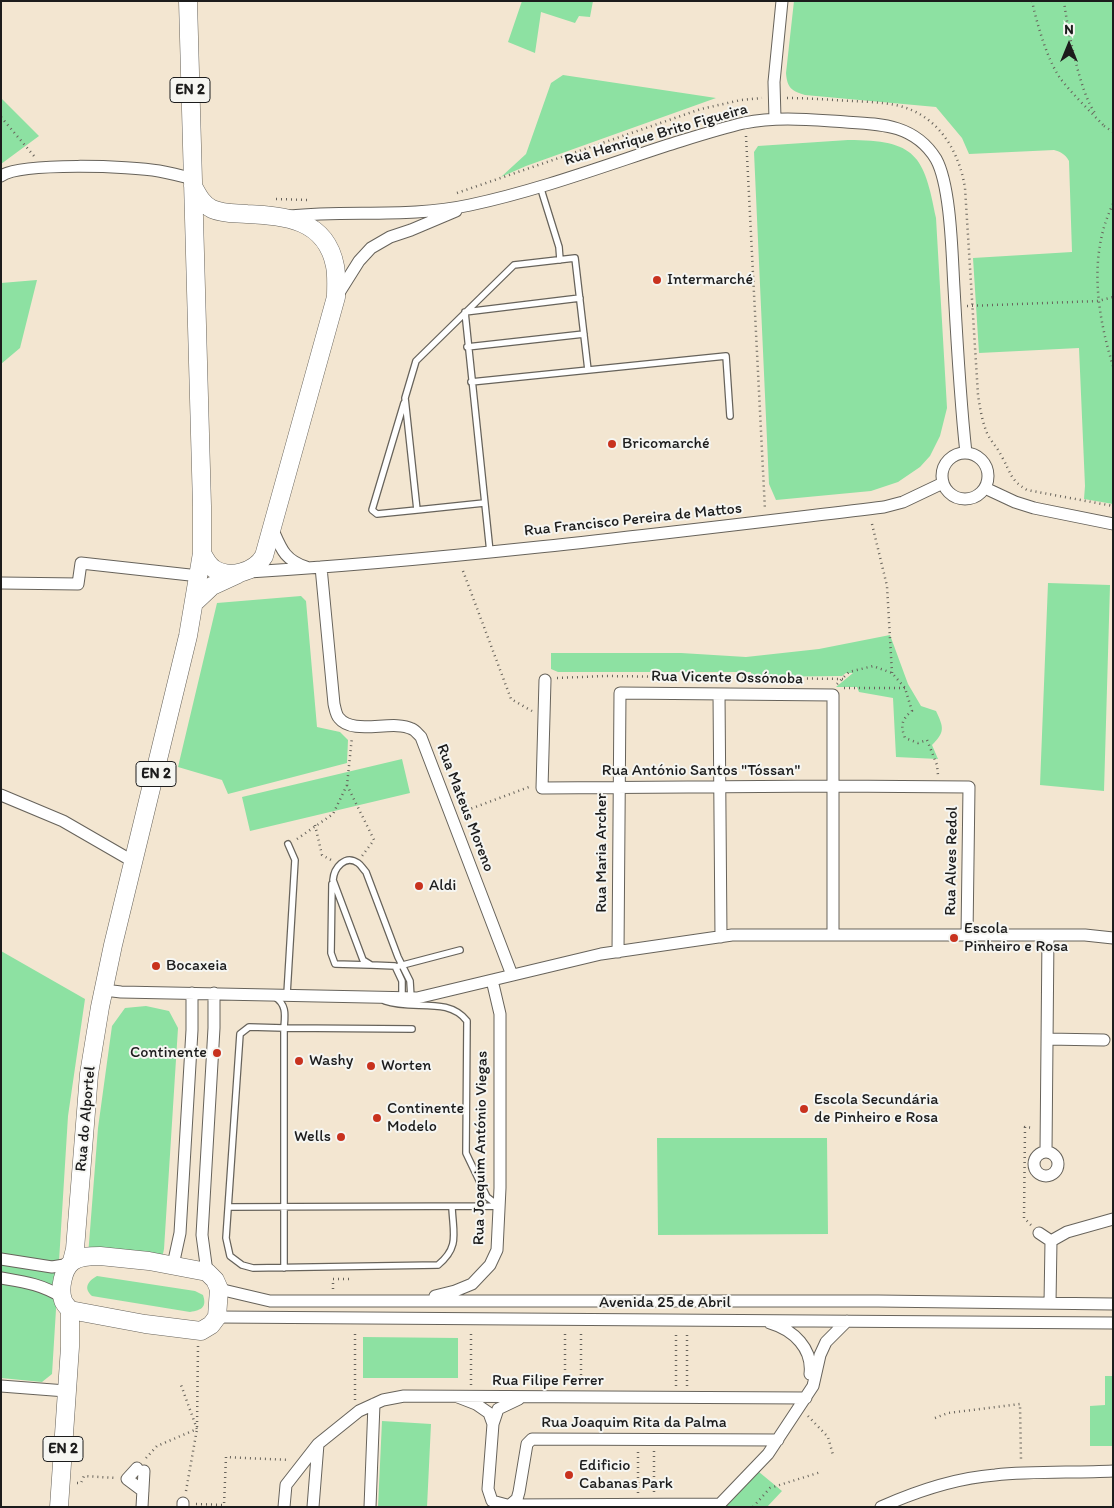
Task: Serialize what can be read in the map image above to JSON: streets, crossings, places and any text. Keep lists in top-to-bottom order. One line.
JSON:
{"streets":{"main road":["EN 2","Rua do Alportel"],"street":["Rua Henrique Brito Figueira","Rua Francisco Pereira de Mattos","Rua Vicente Ossónoba","Rua António Santos \"Tóssan\"","Rua Mateus Moreno","Rua Maria Archer","Rua Alves Redol","Rua Joaquim António Viegas","Avenida 25 de Abril","Rua Filipe Ferrer","Rua Joaquim Rita da Palma"]},"crossings":[["EN 2","Rua do Alportel"],["Rua Henrique Brito Figueira","Rua Francisco Pereira de Mattos"],["Rua Vicente Ossónoba","Rua António Santos \"Tóssan\""],["Rua Vicente Ossónoba","Rua Maria Archer"],["Rua António Santos \"Tóssan\"","Rua Maria Archer"],["Rua António Santos \"Tóssan\"","Rua Alves Redol"],["Rua Joaquim António Viegas","Avenida 25 de Abril"]],"places":["Intermarché","Bricomarché","Aldi","Escola Pinheiro e Rosa","Bocaxeia","Continente","Washy","Worten","Escola Secundária de Pinheiro e Rosa","Continente Modelo","Wells","Edificio Cabanas Park"],"north":"top"}
